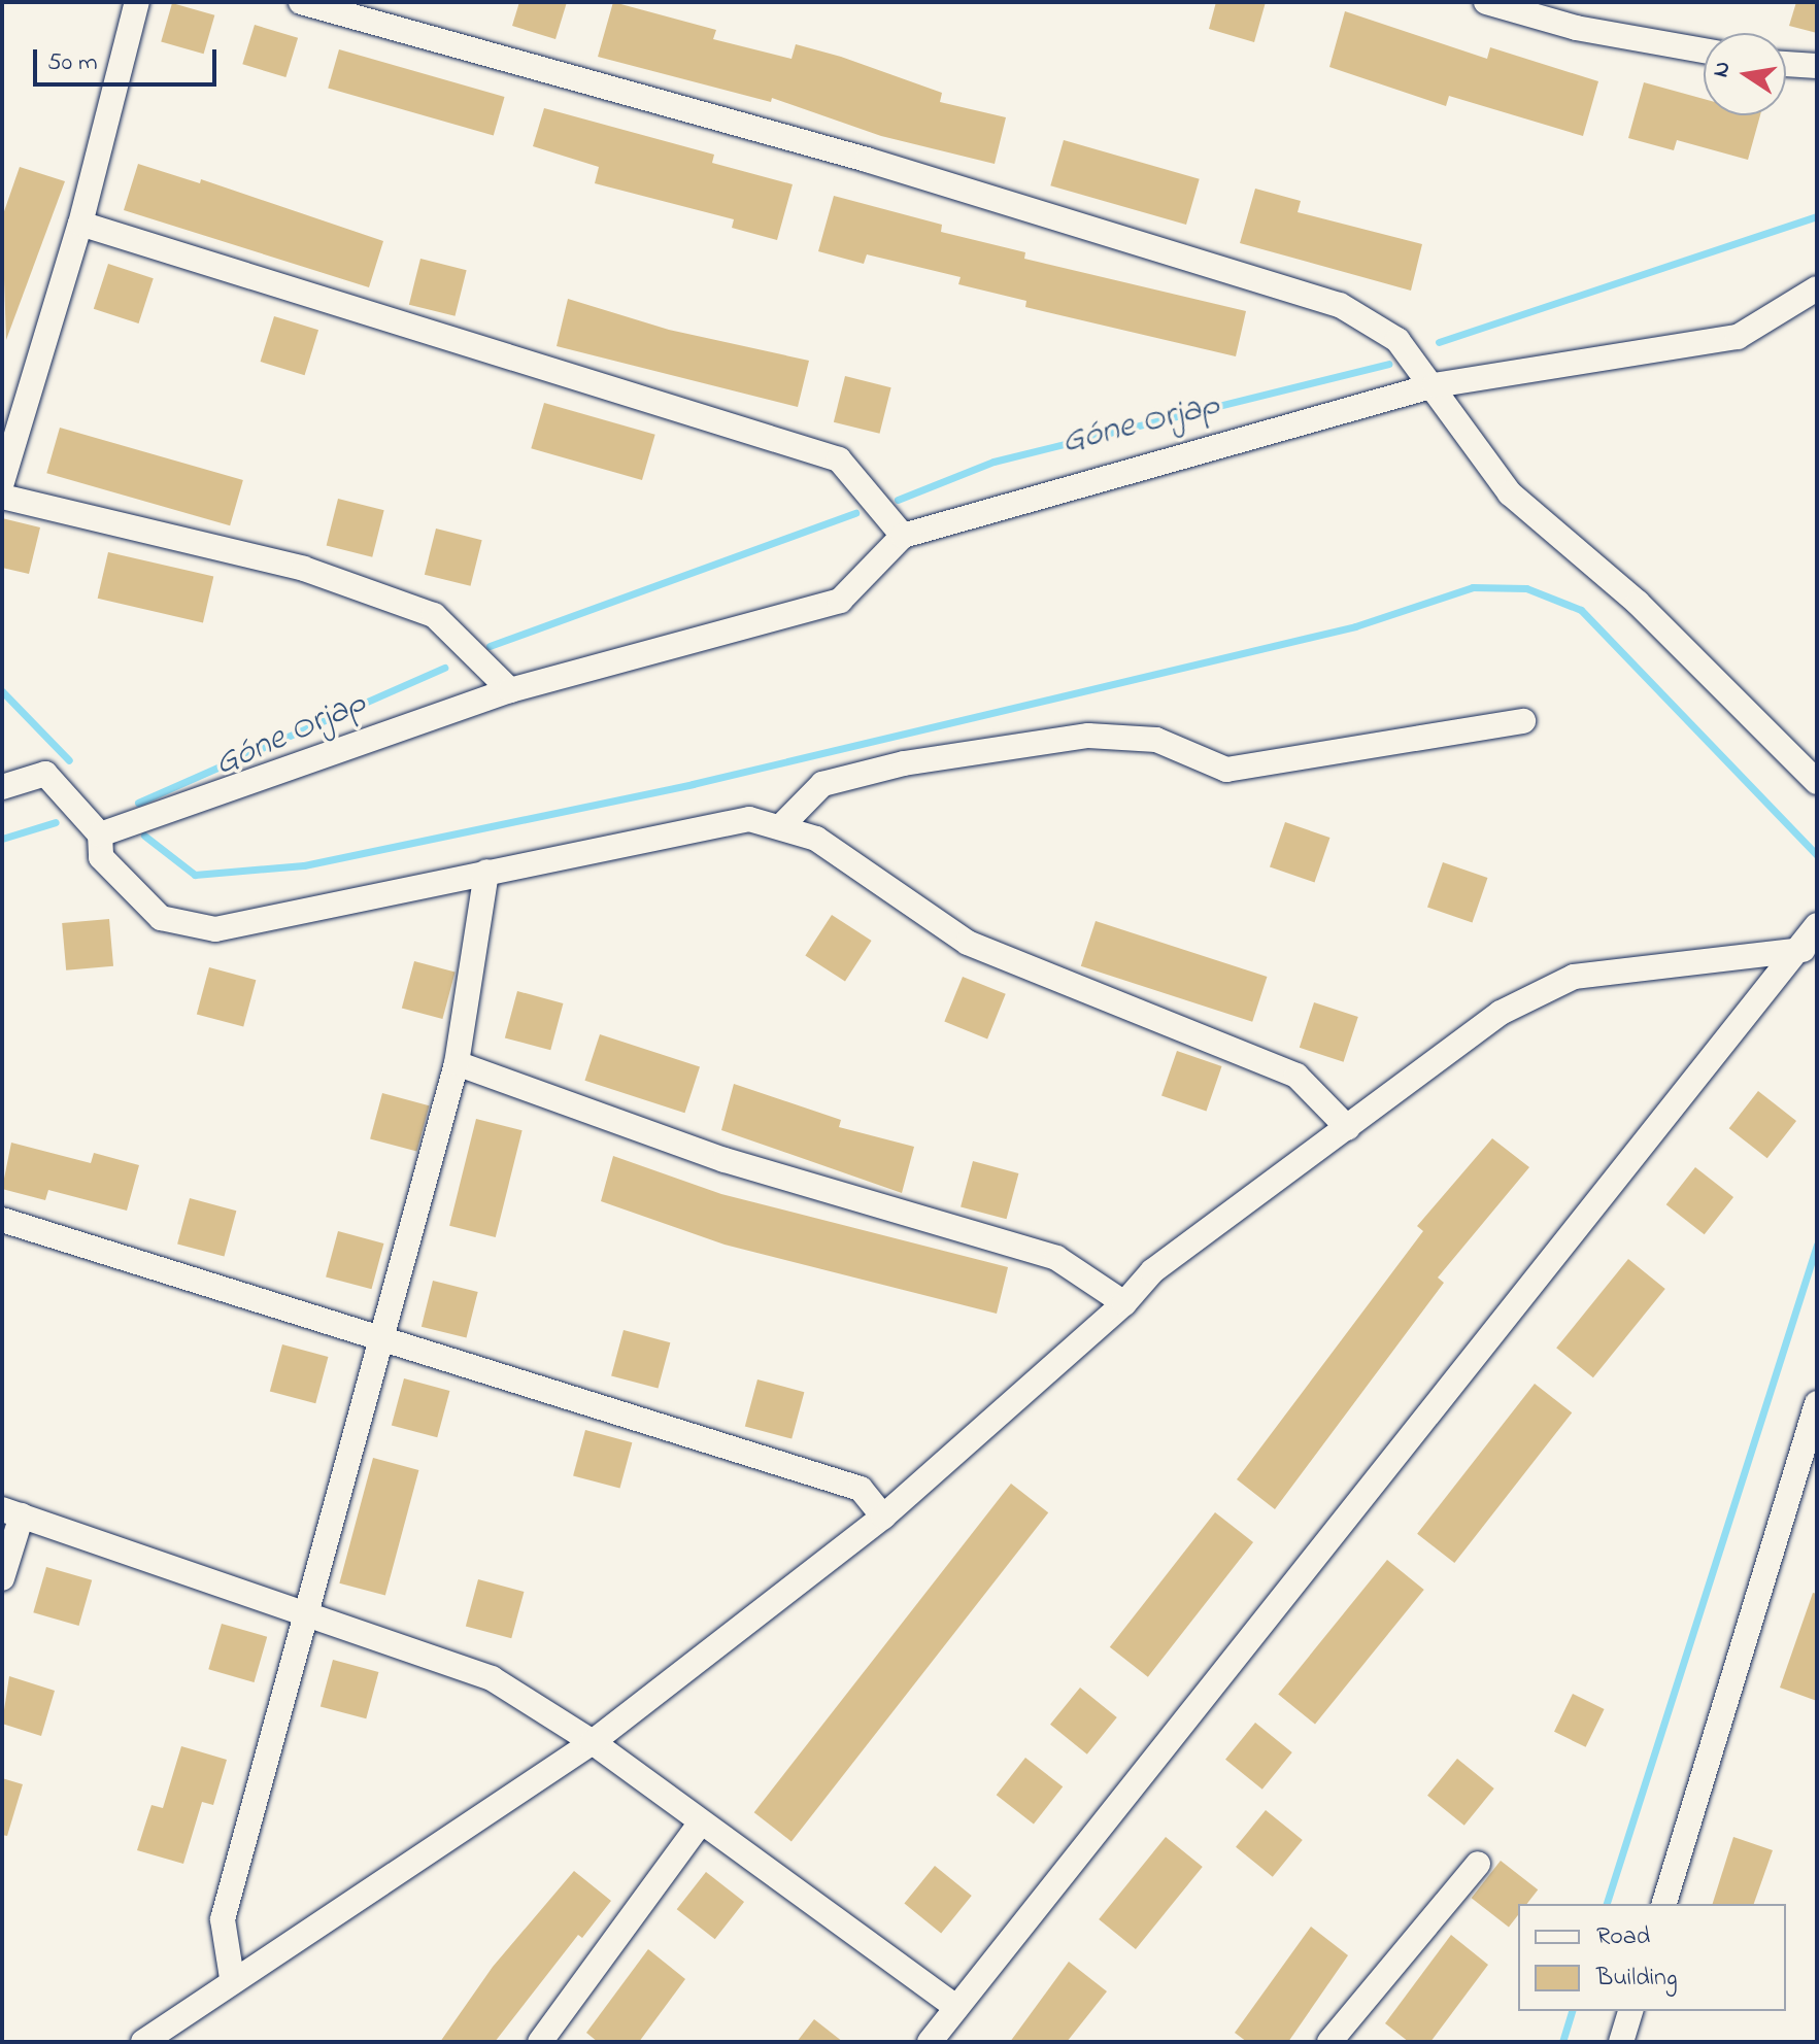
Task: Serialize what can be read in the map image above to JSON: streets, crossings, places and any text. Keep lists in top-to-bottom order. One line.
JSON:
{"water":["Góne Orjap"],"legend":["Road","Building"],"scale_bar":"50 m","north":"left"}
